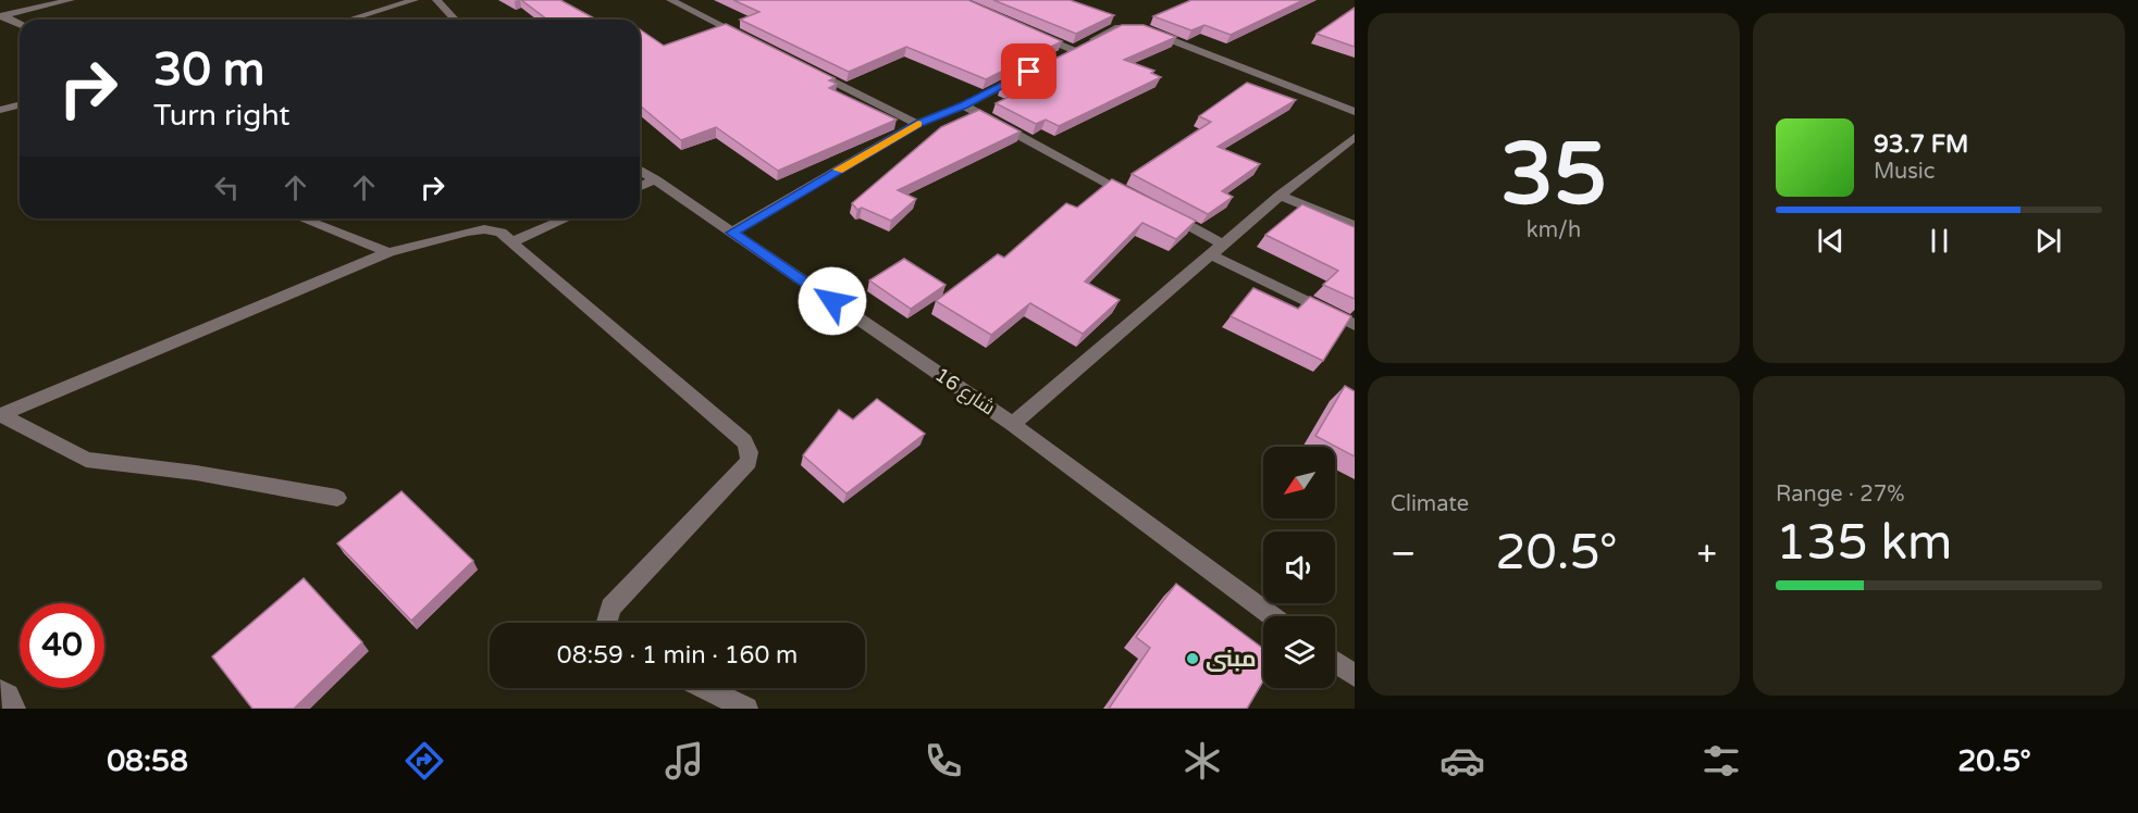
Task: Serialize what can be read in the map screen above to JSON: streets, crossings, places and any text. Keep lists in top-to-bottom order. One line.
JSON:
{"streets":{"street":["شارع 16"]},"places":["مبنى"],"north":"bottom left","page":{"tile":[["35","km/h"],"Climate",["Range · 27%","135 km"]],"turn":["30 m","Turn right"],"song":["93.7 FM","Music"],"heat":["−","20.5°","+"],"limit":"40","trip":"08:59 · 1 min · 160 m","tabs":["08:58","20.5°"]}}
